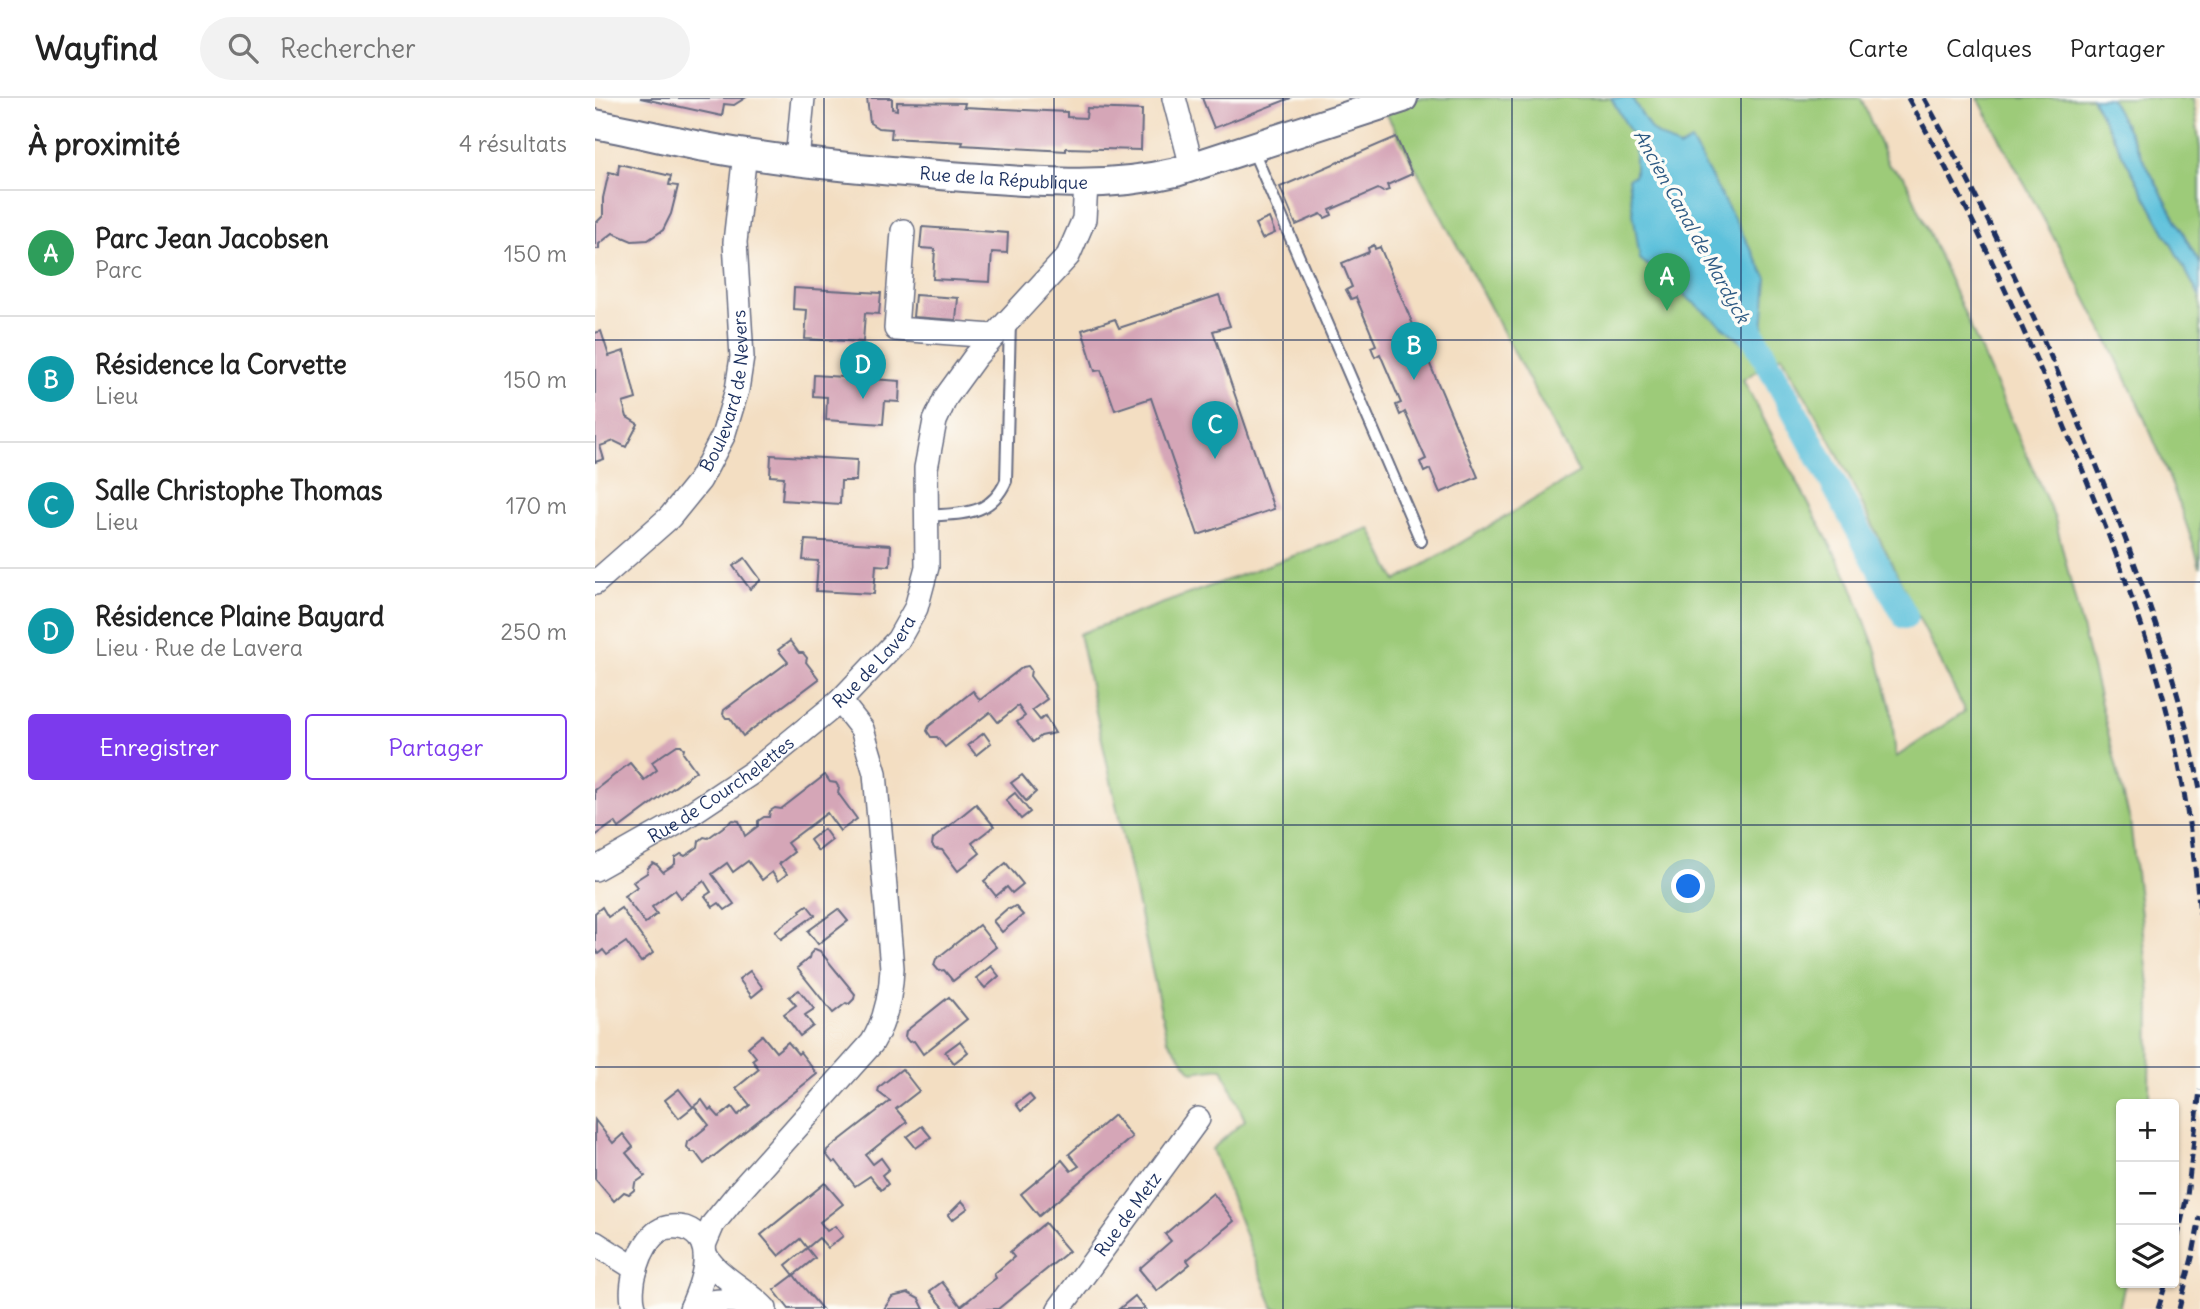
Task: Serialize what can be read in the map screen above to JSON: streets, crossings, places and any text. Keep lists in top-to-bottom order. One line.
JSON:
{"streets":{"street":["Rue de la République","Boulevard de Nevers","Rue de Lavera","Rue de Courchelettes","Rue de Metz"]},"crossings":[["Rue de la République","Boulevard de Nevers"],["Rue de la République","Rue de Lavera"],["Rue de Lavera","Rue de Courchelettes"]],"water":["Ancien Canal de Mardyck"],"page":{"header":"Wayfind","search":"Rechercher","nav":["Carte","Calques","Partager"],"heading":["À proximité","4 résultats"],"list":[{"mark":"A","name":"Parc Jean Jacobsen","note":"Parc","value":"150 m"},{"mark":"B","name":"Résidence la Corvette","note":"Lieu","value":"150 m"},{"mark":"C","name":"Salle Christophe Thomas","note":"Lieu","value":"170 m"},{"mark":"D","name":"Résidence Plaine Bayard","note":"Lieu · Rue de Lavera","value":"250 m"}],"pins":["A","B","D","C"],"buttons":["Enregistrer","Partager"],"map_buttons":["+","−"]}}
